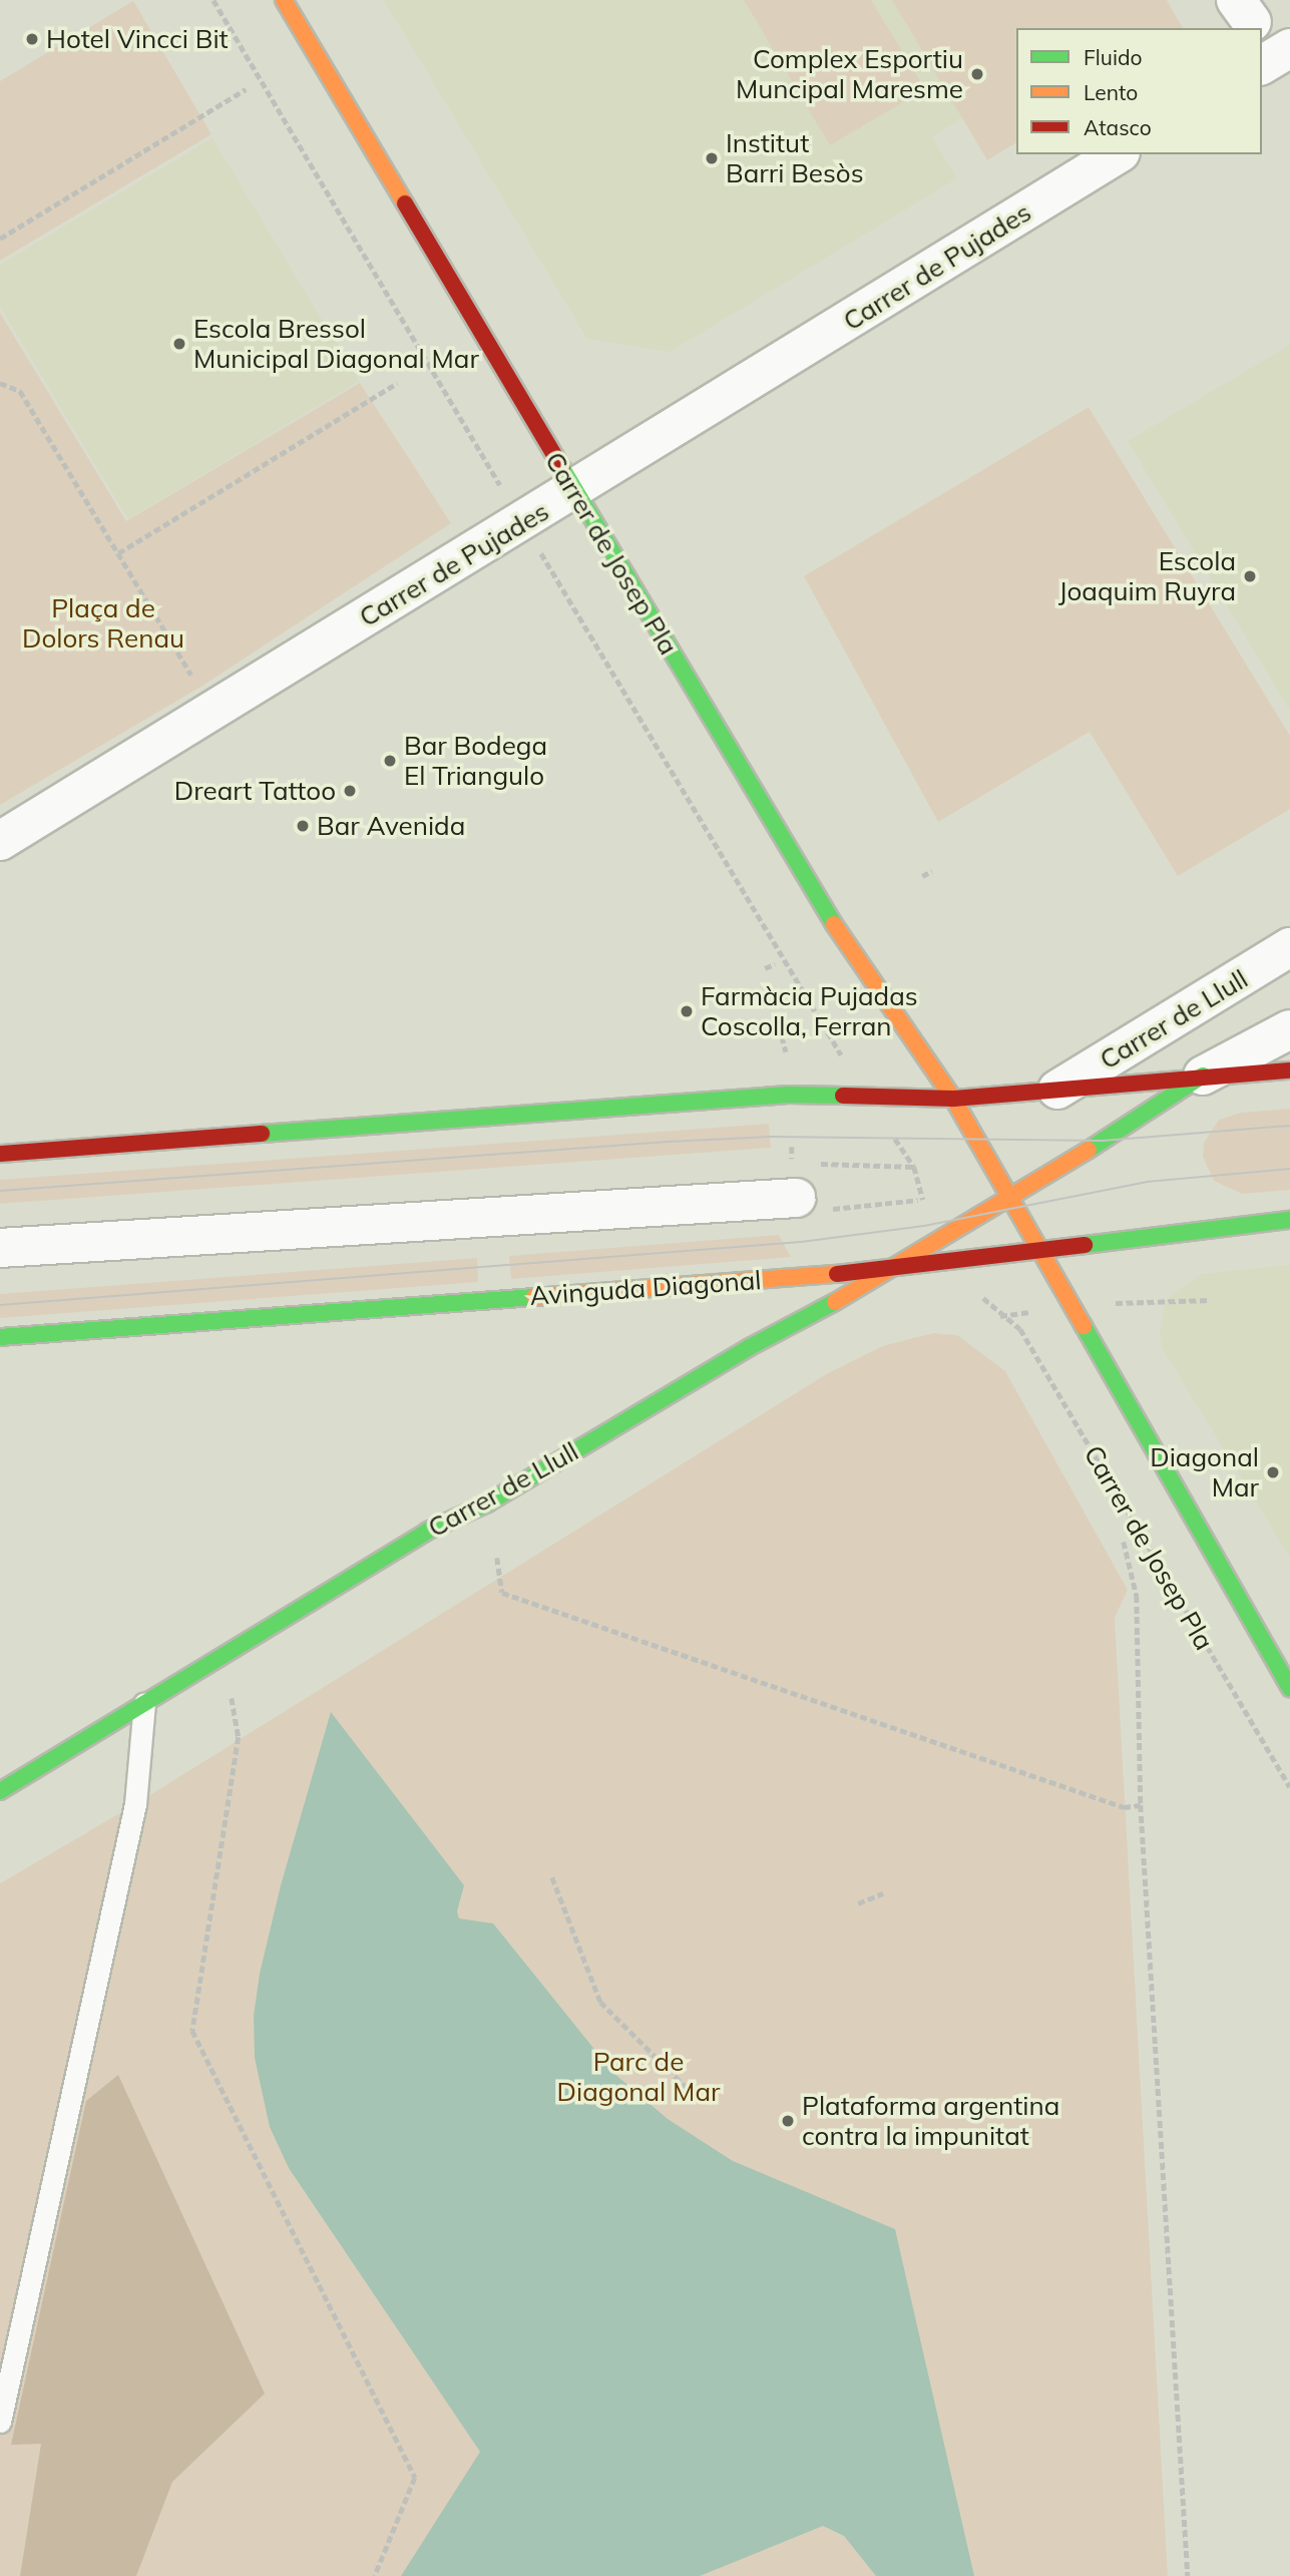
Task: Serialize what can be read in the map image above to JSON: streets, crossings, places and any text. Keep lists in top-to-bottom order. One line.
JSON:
{"streets":{"street":["Carrer de Pujades","Carrer de Josep Pla","Carrer de Llull","Avinguda Diagonal"]},"crossings":[["Carrer de Pujades","Carrer de Josep Pla"],["Carrer de Josep Pla","Carrer de Llull"],["Carrer de Josep Pla","Avinguda Diagonal"],["Carrer de Llull","Avinguda Diagonal"]],"parks":["Plaça de Dolors Renau","Parc de Diagonal Mar"],"places":["Hotel Vincci Bit","Complex Esportiu Muncipal Maresme","Institut Barri Besòs","Escola Bressol Municipal Diagonal Mar","Escola Joaquim Ruyra","Bar Bodega El Triangulo","Dreart Tattoo","Bar Avenida","Farmàcia Pujadas Coscolla, Ferran","Diagonal Mar","Plataforma argentina contra la impunitat"],"legend":["Fluido","Lento","Atasco"]}
